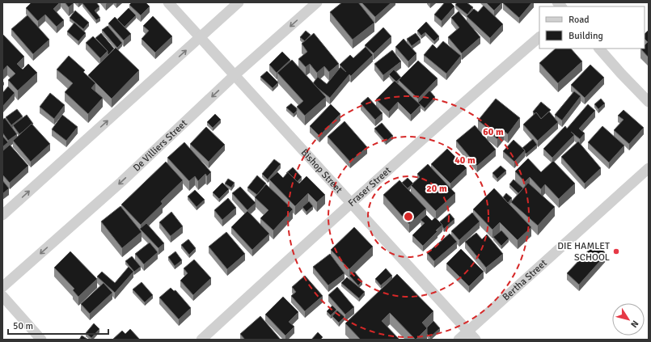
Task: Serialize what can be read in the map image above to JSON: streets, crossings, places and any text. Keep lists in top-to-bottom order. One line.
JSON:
{"streets":{"street":["De Villiers Street","Bishop Street","Fraser Street","Bertha Street"]},"crossings":[["De Villiers Street","Bishop Street"],["Bishop Street","Fraser Street"],["Bishop Street","Bertha Street"]],"places":["DIE HAMLET SCHOOL"],"legend":["Road","Building"],"scale_bar":"50 m","north":"bottom right","rings":["60 m","40 m","20 m"]}
